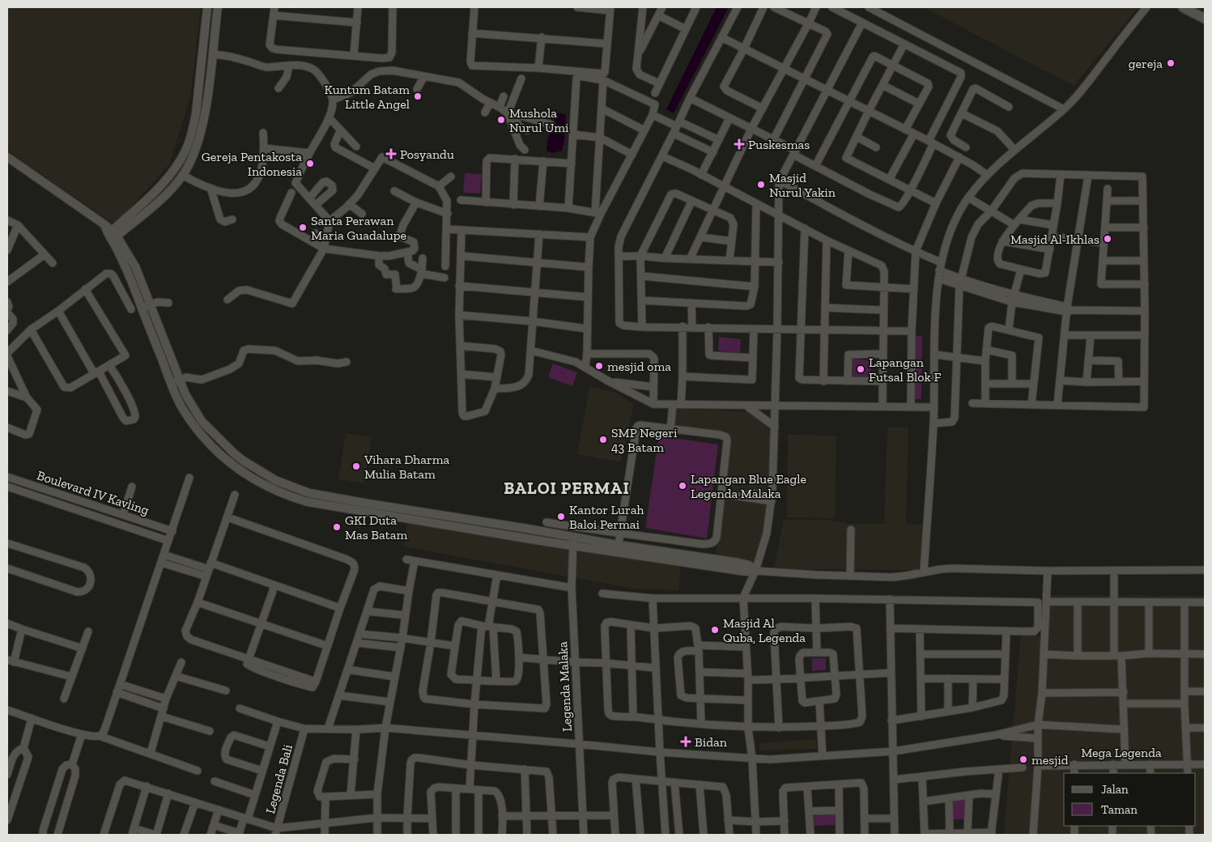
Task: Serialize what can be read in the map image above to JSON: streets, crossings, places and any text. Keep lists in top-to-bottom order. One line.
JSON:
{"streets":{"street":["Boulevard IV Kavling","Legenda Malaka","Mega Legenda","Legenda Bali"]},"districts":["BALOI PERMAI"],"places":{"other":["gereja","Kuntum Batam Little Angel","Mushola Nurul Umi","Gereja Pentakosta Indonesia","Masjid Nurul Yakin","Santa Perawan Maria Guadalupe","Masjid Al-Ikhlas","mesjid oma","Lapangan Futsal Blok F","SMP Negeri 43 Batam","Vihara Dharma Mulia Batam","Lapangan Blue Eagle Legenda Malaka","Kantor Lurah Baloi Permai","GKI Duta Mas Batam","Masjid Al Quba, Legenda","mesjid"],"health":["Puskesmas","Posyandu","Bidan"]},"legend":["Jalan","Taman"]}
